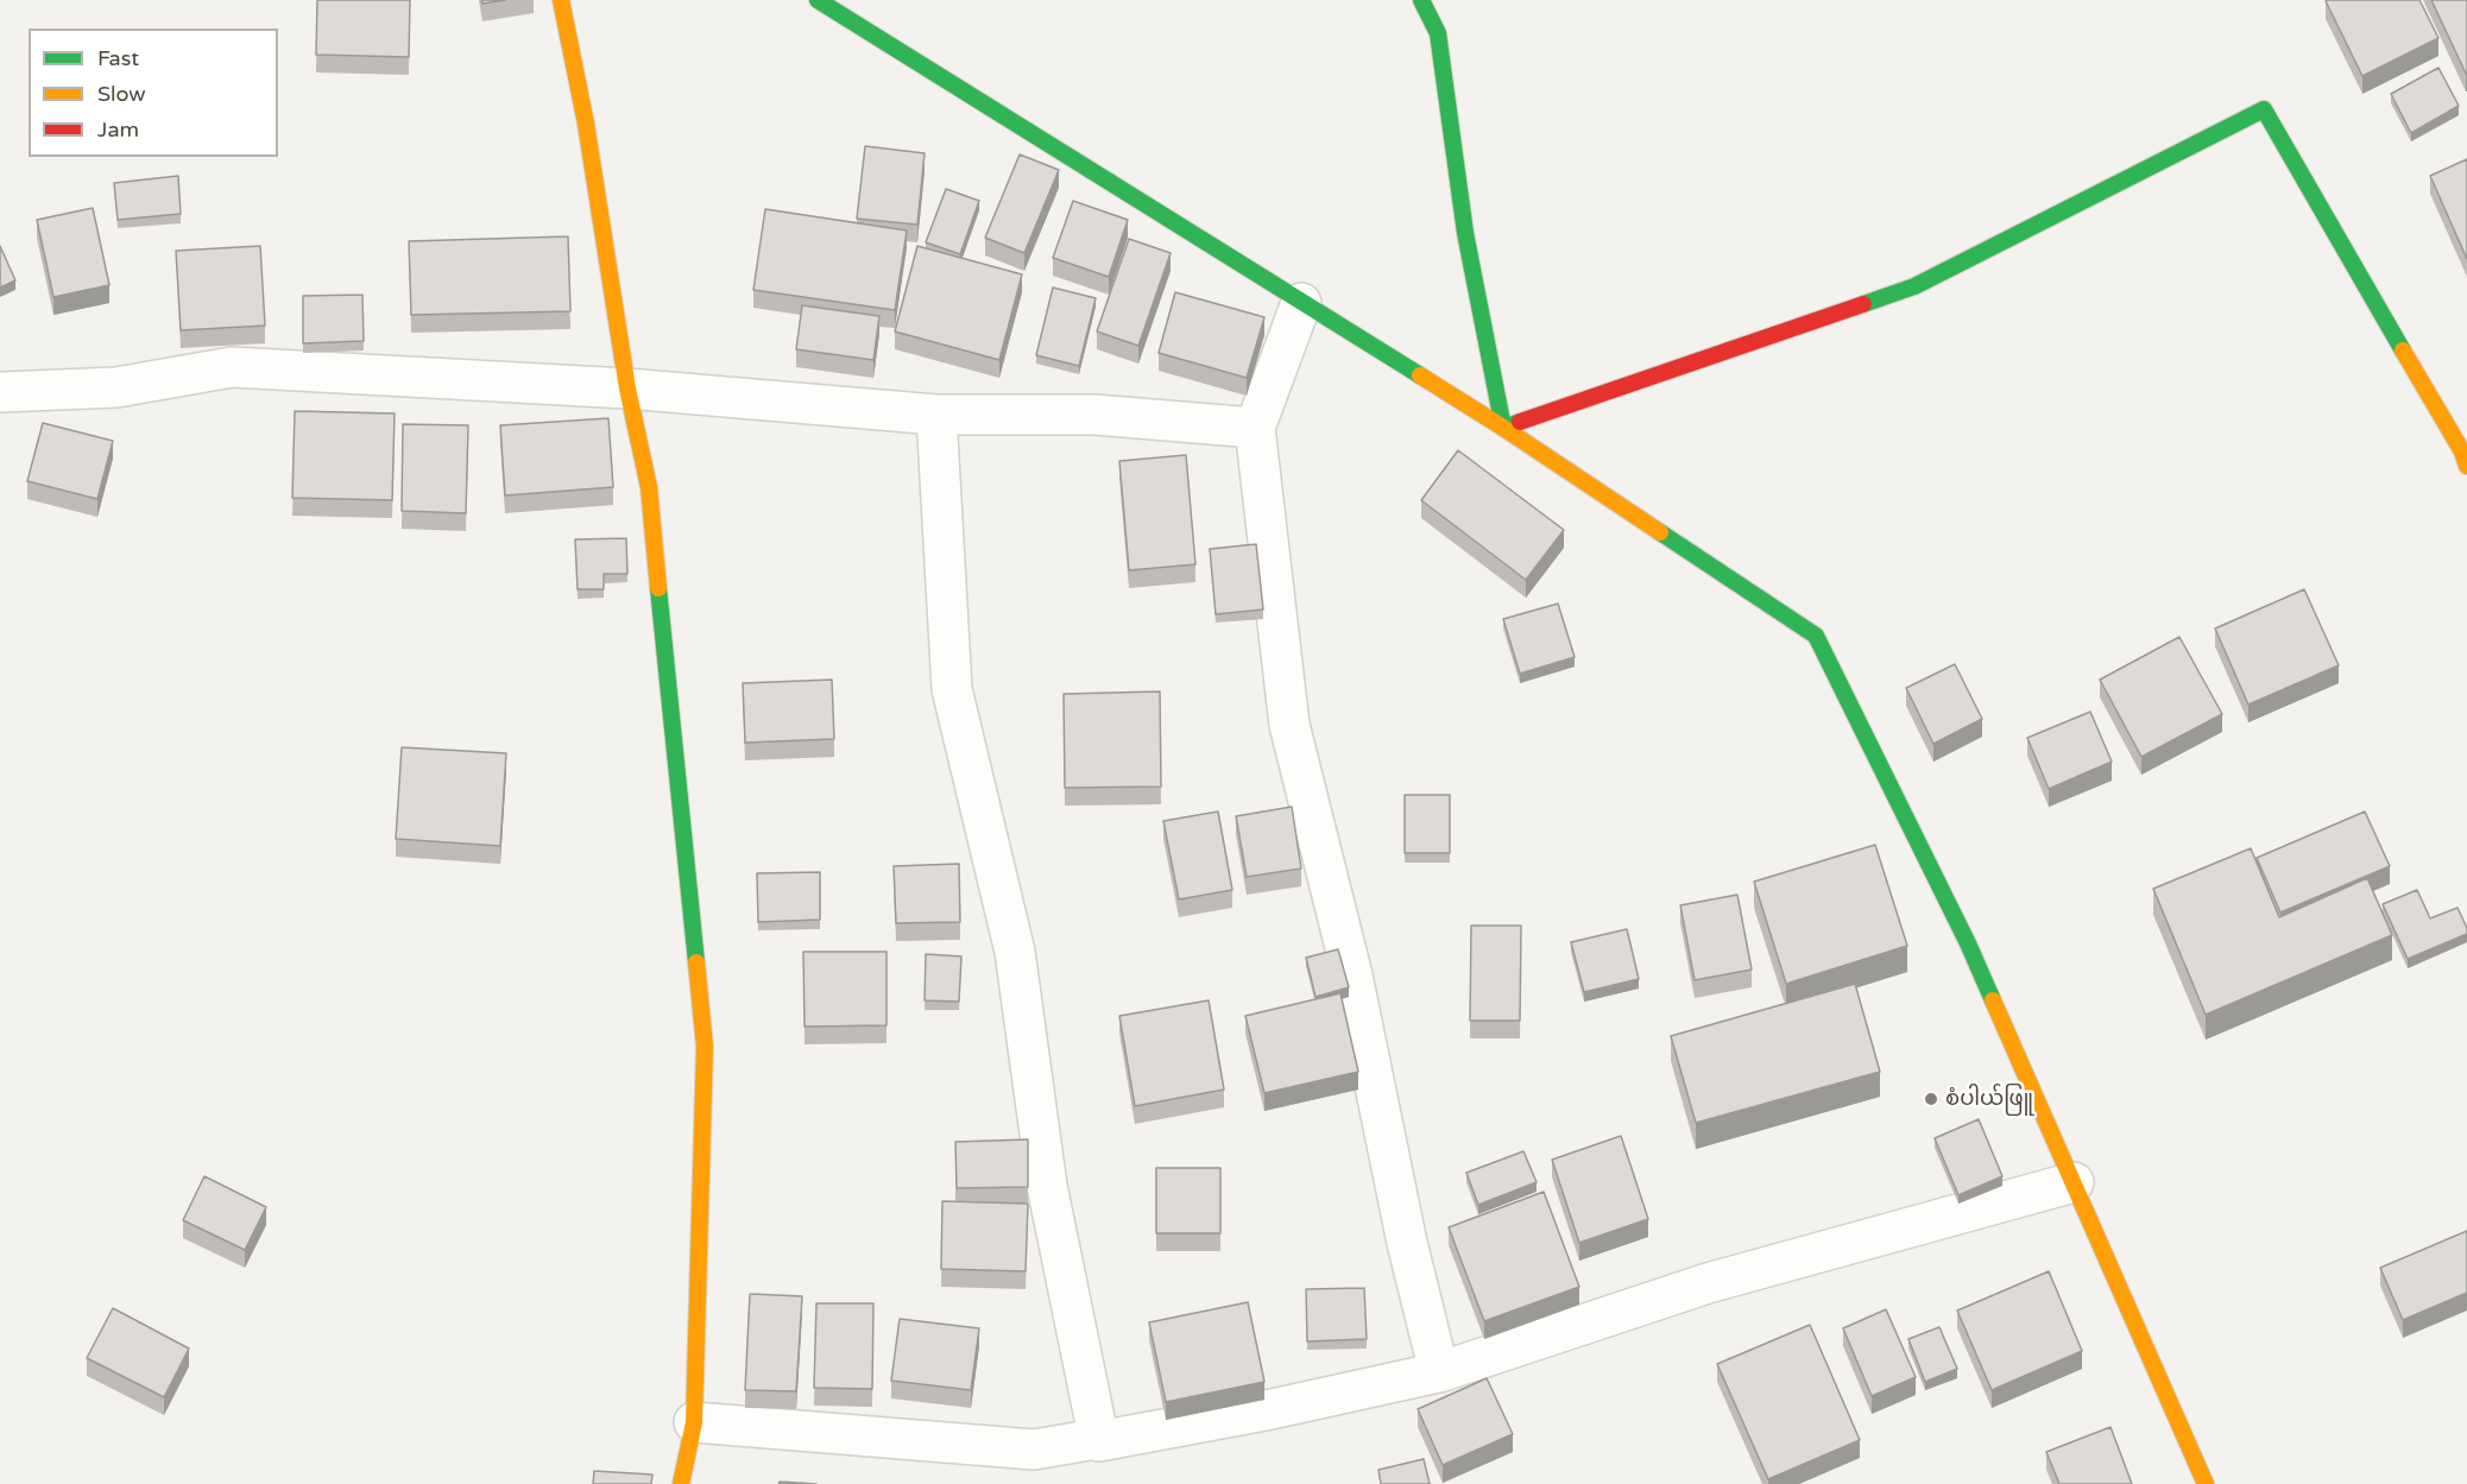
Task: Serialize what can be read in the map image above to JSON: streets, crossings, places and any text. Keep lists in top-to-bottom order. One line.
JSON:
{"places":["စံပါယ်ဖြူ"],"legend":["Fast","Slow","Jam"]}
